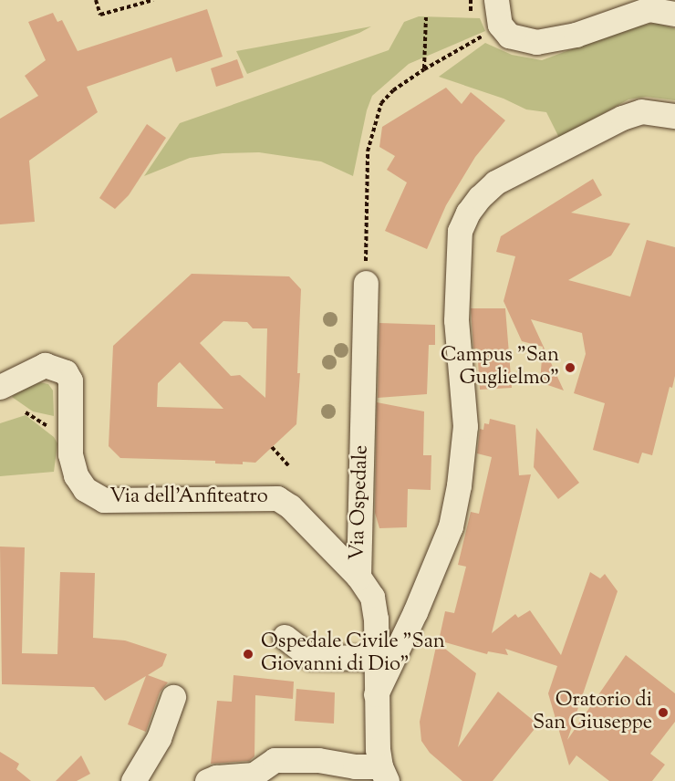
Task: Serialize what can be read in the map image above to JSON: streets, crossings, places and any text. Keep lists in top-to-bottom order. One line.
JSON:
{"streets":{"street":["Via dell'Anfiteatro","Via Ospedale"]},"crossings":[["Via dell'Anfiteatro","Via Ospedale"]],"places":["Campus \"San Guglielmo\"","Ospedale Civile \"San Giovanni di Dio\"","Oratorio di San Giuseppe"]}
